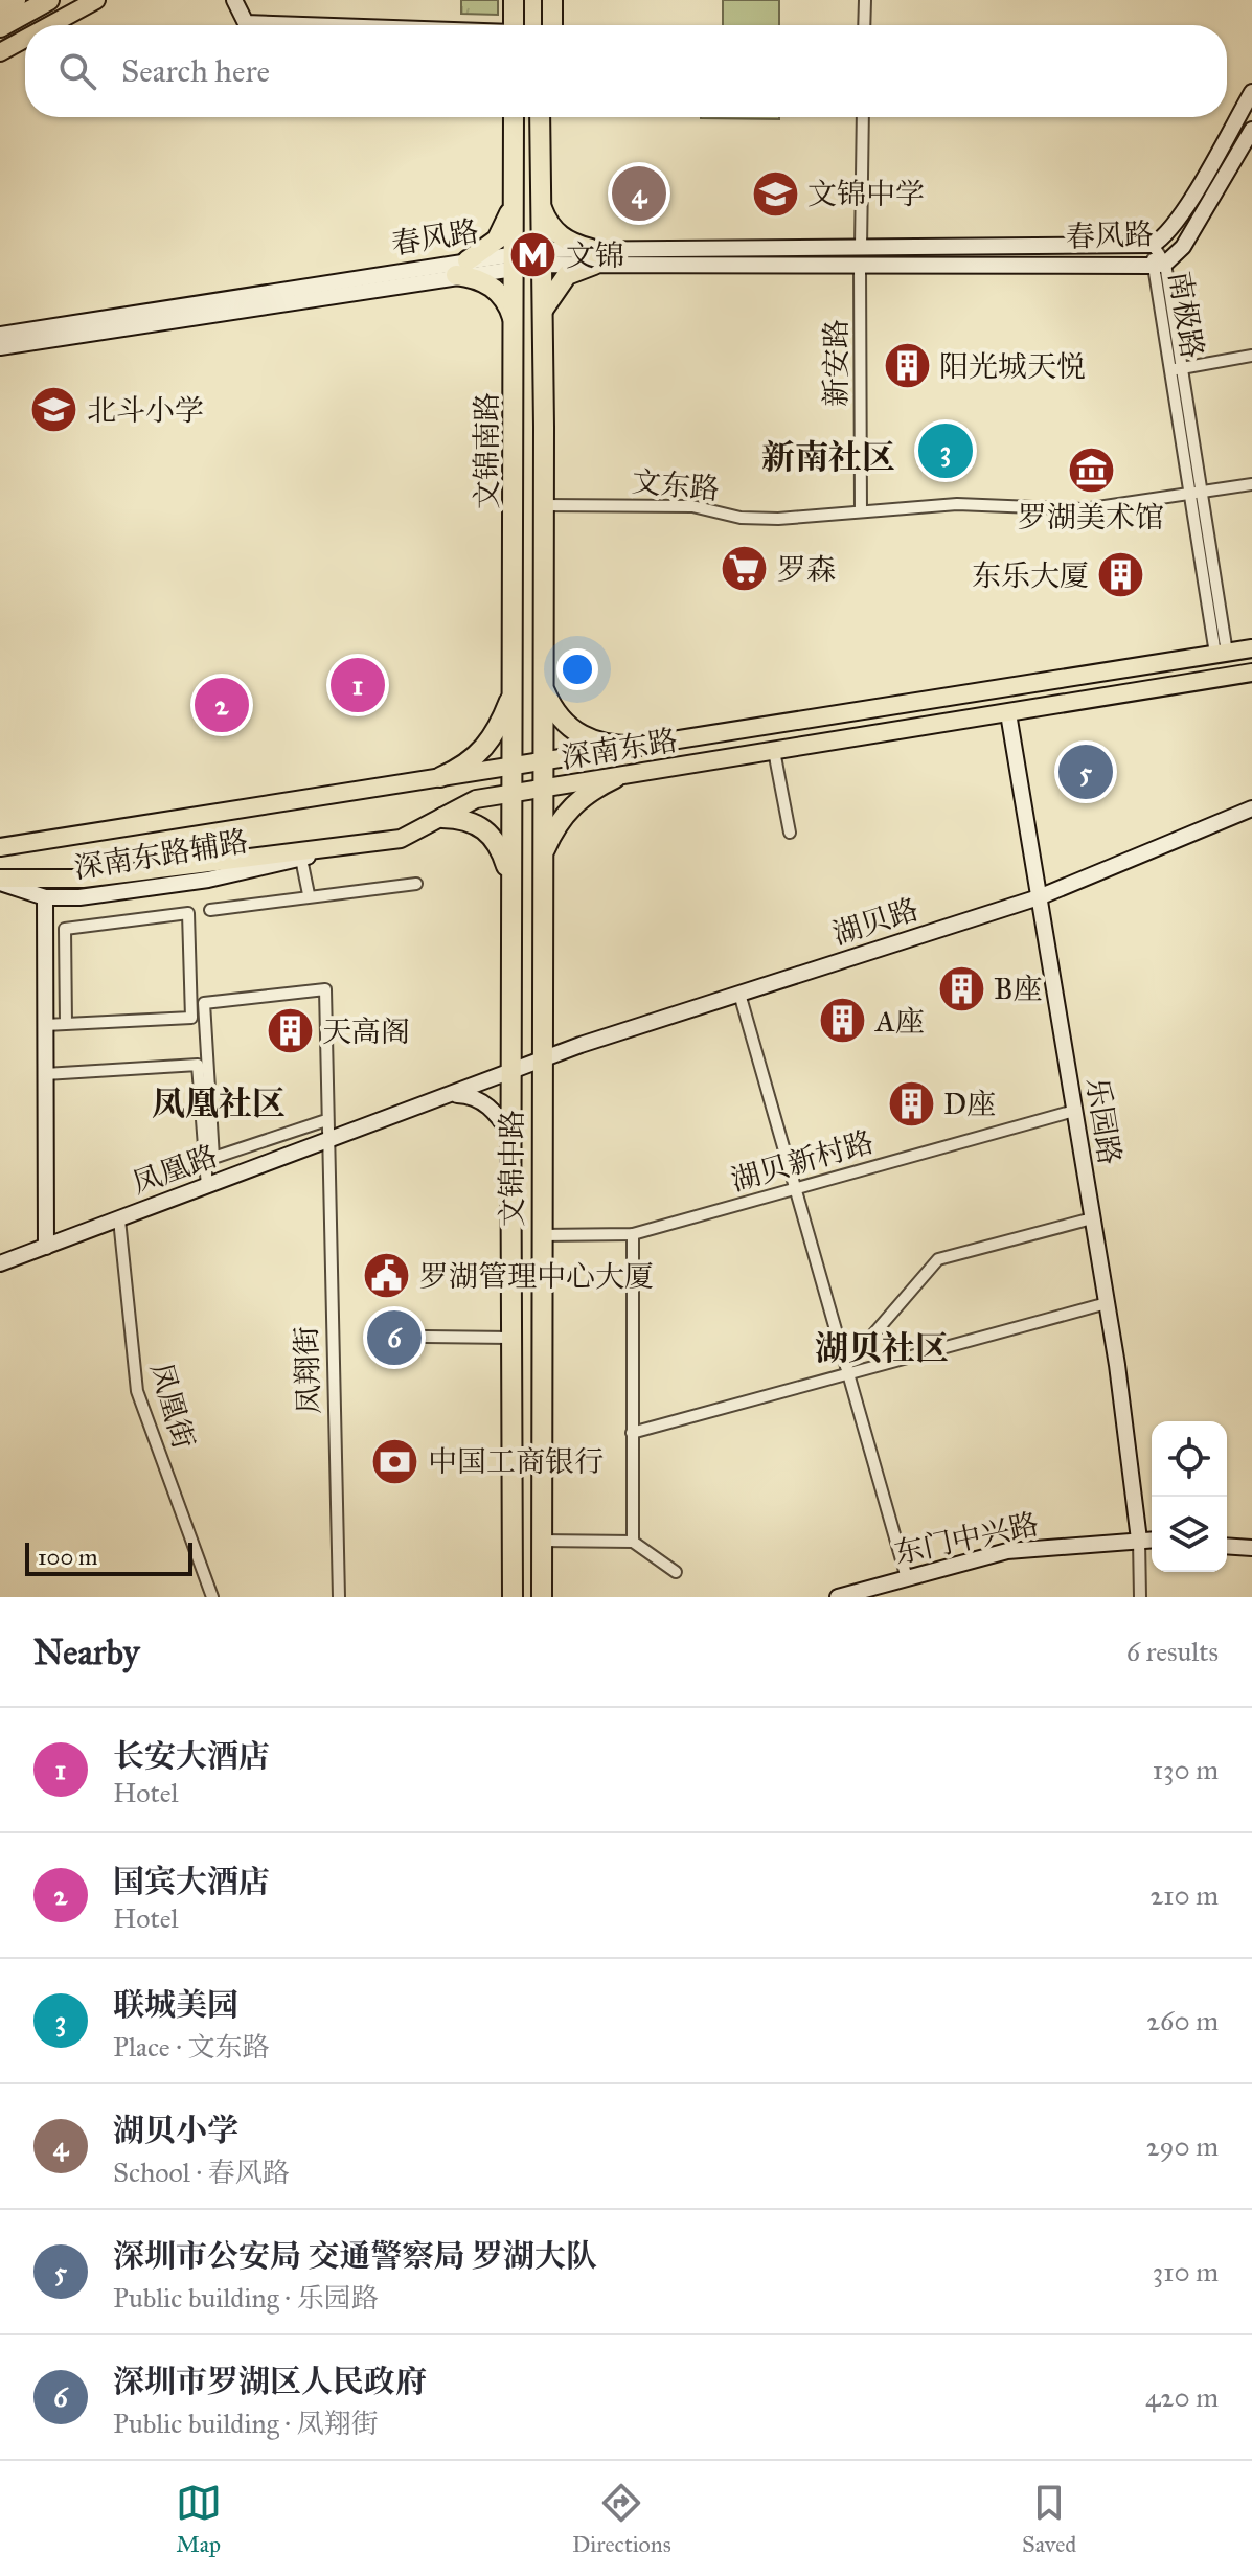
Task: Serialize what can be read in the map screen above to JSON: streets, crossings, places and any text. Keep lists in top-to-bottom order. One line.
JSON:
{"streets":{"highway":["文锦南路","文锦中路"],"main road":["深南东路"],"street":["春风路","南极路","新安路","文东路","深南东路辅路","湖贝路","乐园路","湖贝新村路","凤凰路","凤翔街","凤凰街","东门中兴路"]},"crossings":[["春风路","南极路"],["春风路","新安路"],["春风路","文锦南路"],["南极路","文东路"],["南极路","深南东路"],["新安路","文东路"],["文锦南路","文东路"],["文锦南路","深南东路"],["文锦南路","文锦中路"],["深南东路","深南东路辅路"],["深南东路","乐园路"],["深南东路","文锦中路"],["湖贝路","乐园路"],["湖贝路","文锦中路"],["湖贝路","凤凰路"],["乐园路","湖贝新村路"],["乐园路","东门中兴路"],["湖贝新村路","文锦中路"],["文锦中路","凤凰路"],["凤凰路","凤翔街"],["凤凰路","凤凰街"]],"districts":["新南社区","凤凰社区","湖贝社区"],"places":{"school or university":["文锦中学","北斗小学"],"metro station":["文锦"],"building":["阳光城天悦","东乐大厦","B座","A座","天高阁","D座"],"museum":["罗湖美术馆"],"supermarket":["罗森"],"public building":["罗湖管理中心大厦"],"bank":["中国工商银行"]},"scale_bar":"100 m","page":{"search":"Search here","pins":["4","3","1","2","5","6"],"scale":"100 m","heading":["Nearby","6 results"],"list":[{"mark":"1","name":"长安大酒店","note":"Hotel","value":"130 m"},{"mark":"2","name":"国宾大酒店","note":"Hotel","value":"210 m"},{"mark":"3","name":"联城美园","note":"Place · 文东路","value":"260 m"},{"mark":"4","name":"湖贝小学","note":"School · 春风路","value":"290 m"},{"mark":"5","name":"深圳市公安局 交通警察局 罗湖大队","note":"Public building · 乐园路","value":"310 m"},{"mark":"6","name":"深圳市罗湖区人民政府","note":"Public building · 凤翔街","value":"420 m"}],"nav":["Map","Directions","Saved"]}}
